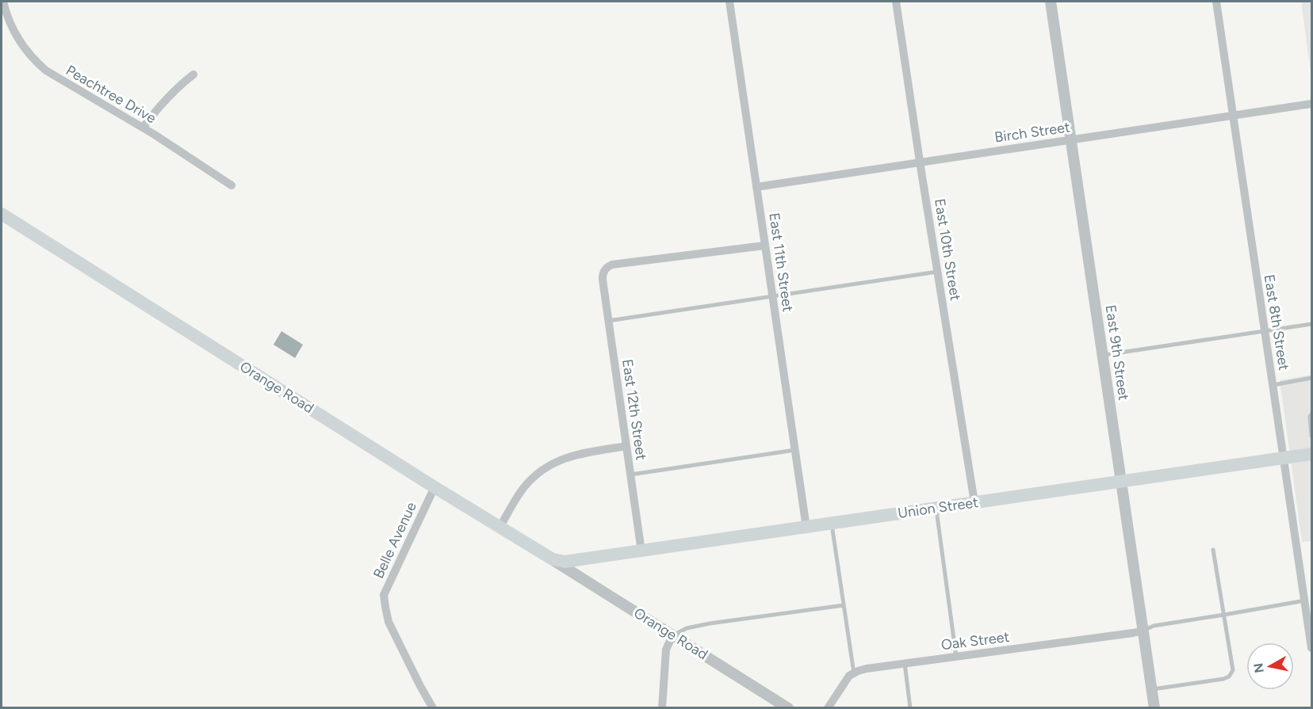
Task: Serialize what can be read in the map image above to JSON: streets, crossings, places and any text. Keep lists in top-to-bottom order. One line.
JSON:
{"streets":{"main road":["Orange Road","Union Street"],"street":["Peachtree Drive","Birch Street","East 10th Street","East 11th Street","East 8th Street","East 9th Street","East 12th Street","Belle Avenue","Oak Street"]},"crossings":[["Birch Street","East 10th Street"],["Birch Street","East 11th Street"],["Birch Street","East 8th Street"],["Birch Street","East 9th Street"],["East 10th Street","Union Street"],["East 11th Street","East 12th Street"],["East 11th Street","Union Street"],["East 8th Street","Union Street"],["East 9th Street","Union Street"],["East 9th Street","Oak Street"],["Orange Road","Union Street"],["Orange Road","Belle Avenue"],["East 12th Street","Union Street"]],"north":"left"}
